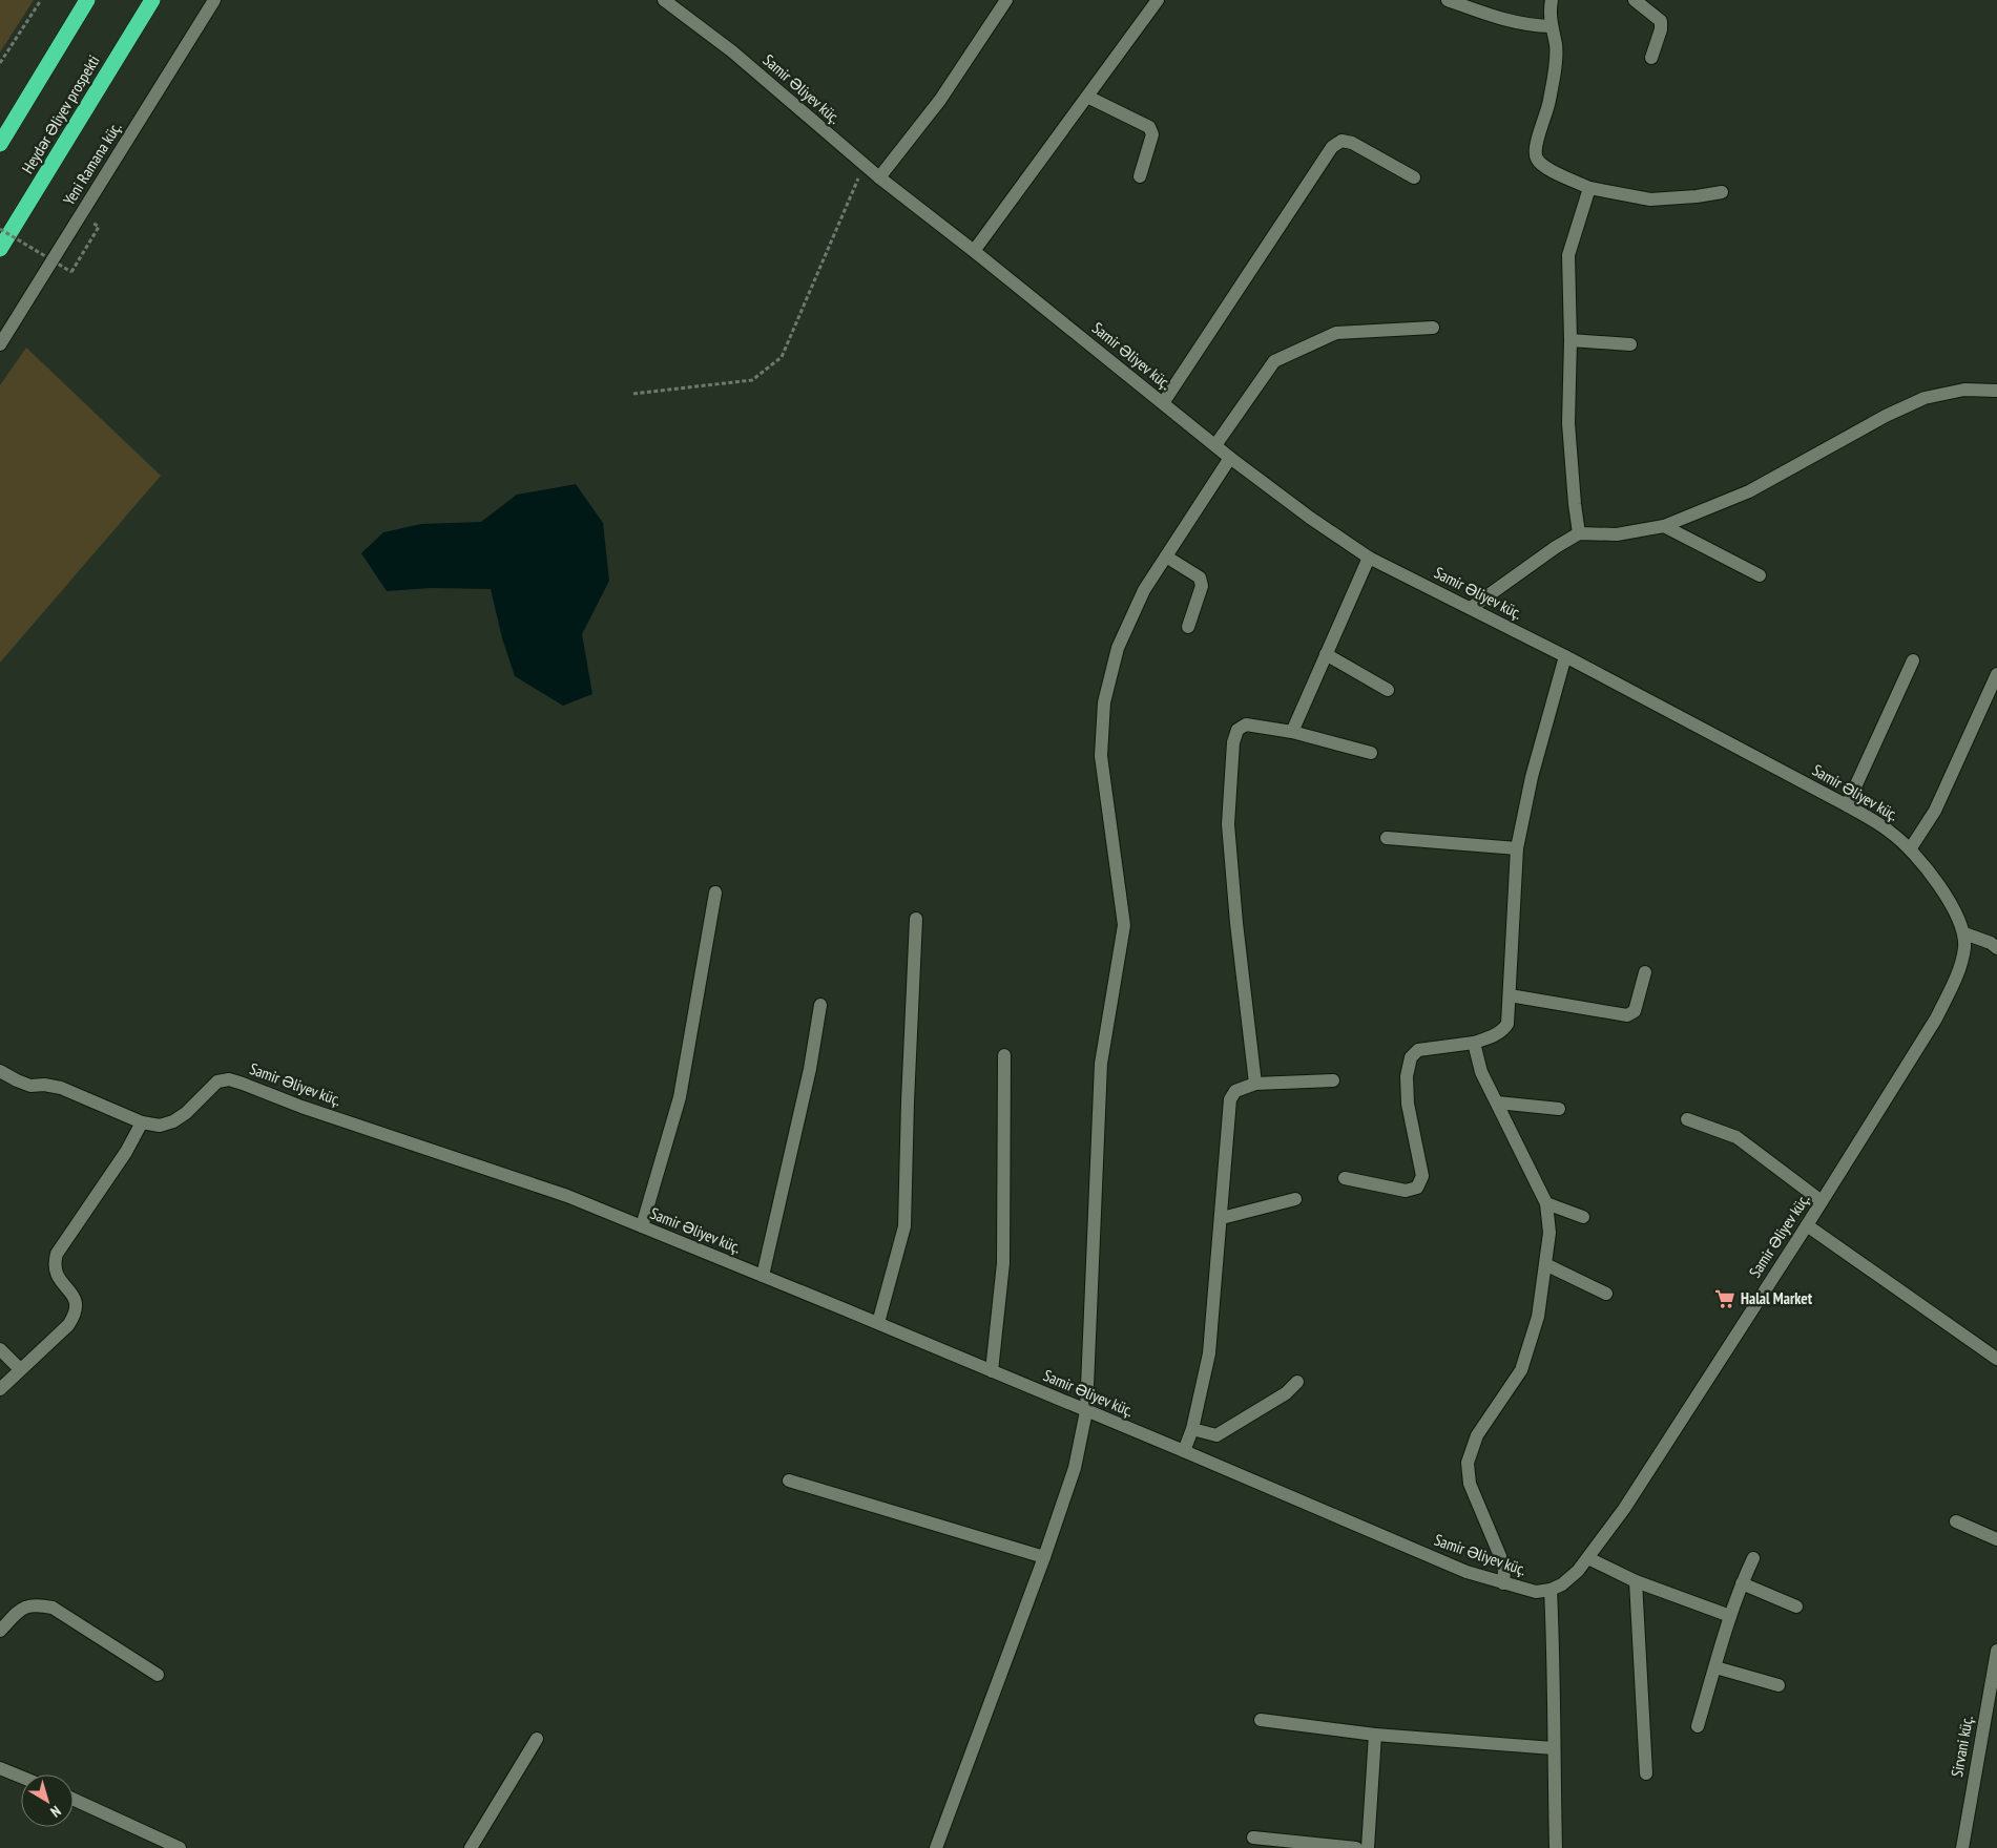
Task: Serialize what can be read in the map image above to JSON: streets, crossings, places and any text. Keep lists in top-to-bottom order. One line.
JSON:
{"streets":{"highway":["Heydər Əliyev prospekti"],"street":["Samir Əliyev küç.","Yeni Ramana küç.","Sirvani küç."]},"places":{"supermarket":["Halal Market"]},"north":"bottom right"}
